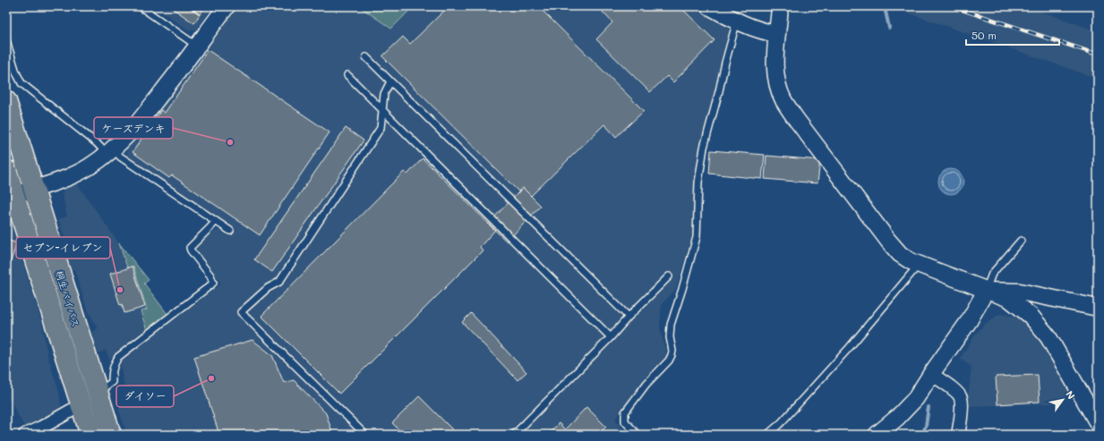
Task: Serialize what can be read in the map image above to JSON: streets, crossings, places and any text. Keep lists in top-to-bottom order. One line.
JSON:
{"streets":{"highway":["桐生バイパス"]},"places":["ケーズデンキ","セブン-イレブン","ダイソー"],"scale_bar":"50 m","north":"top right"}
